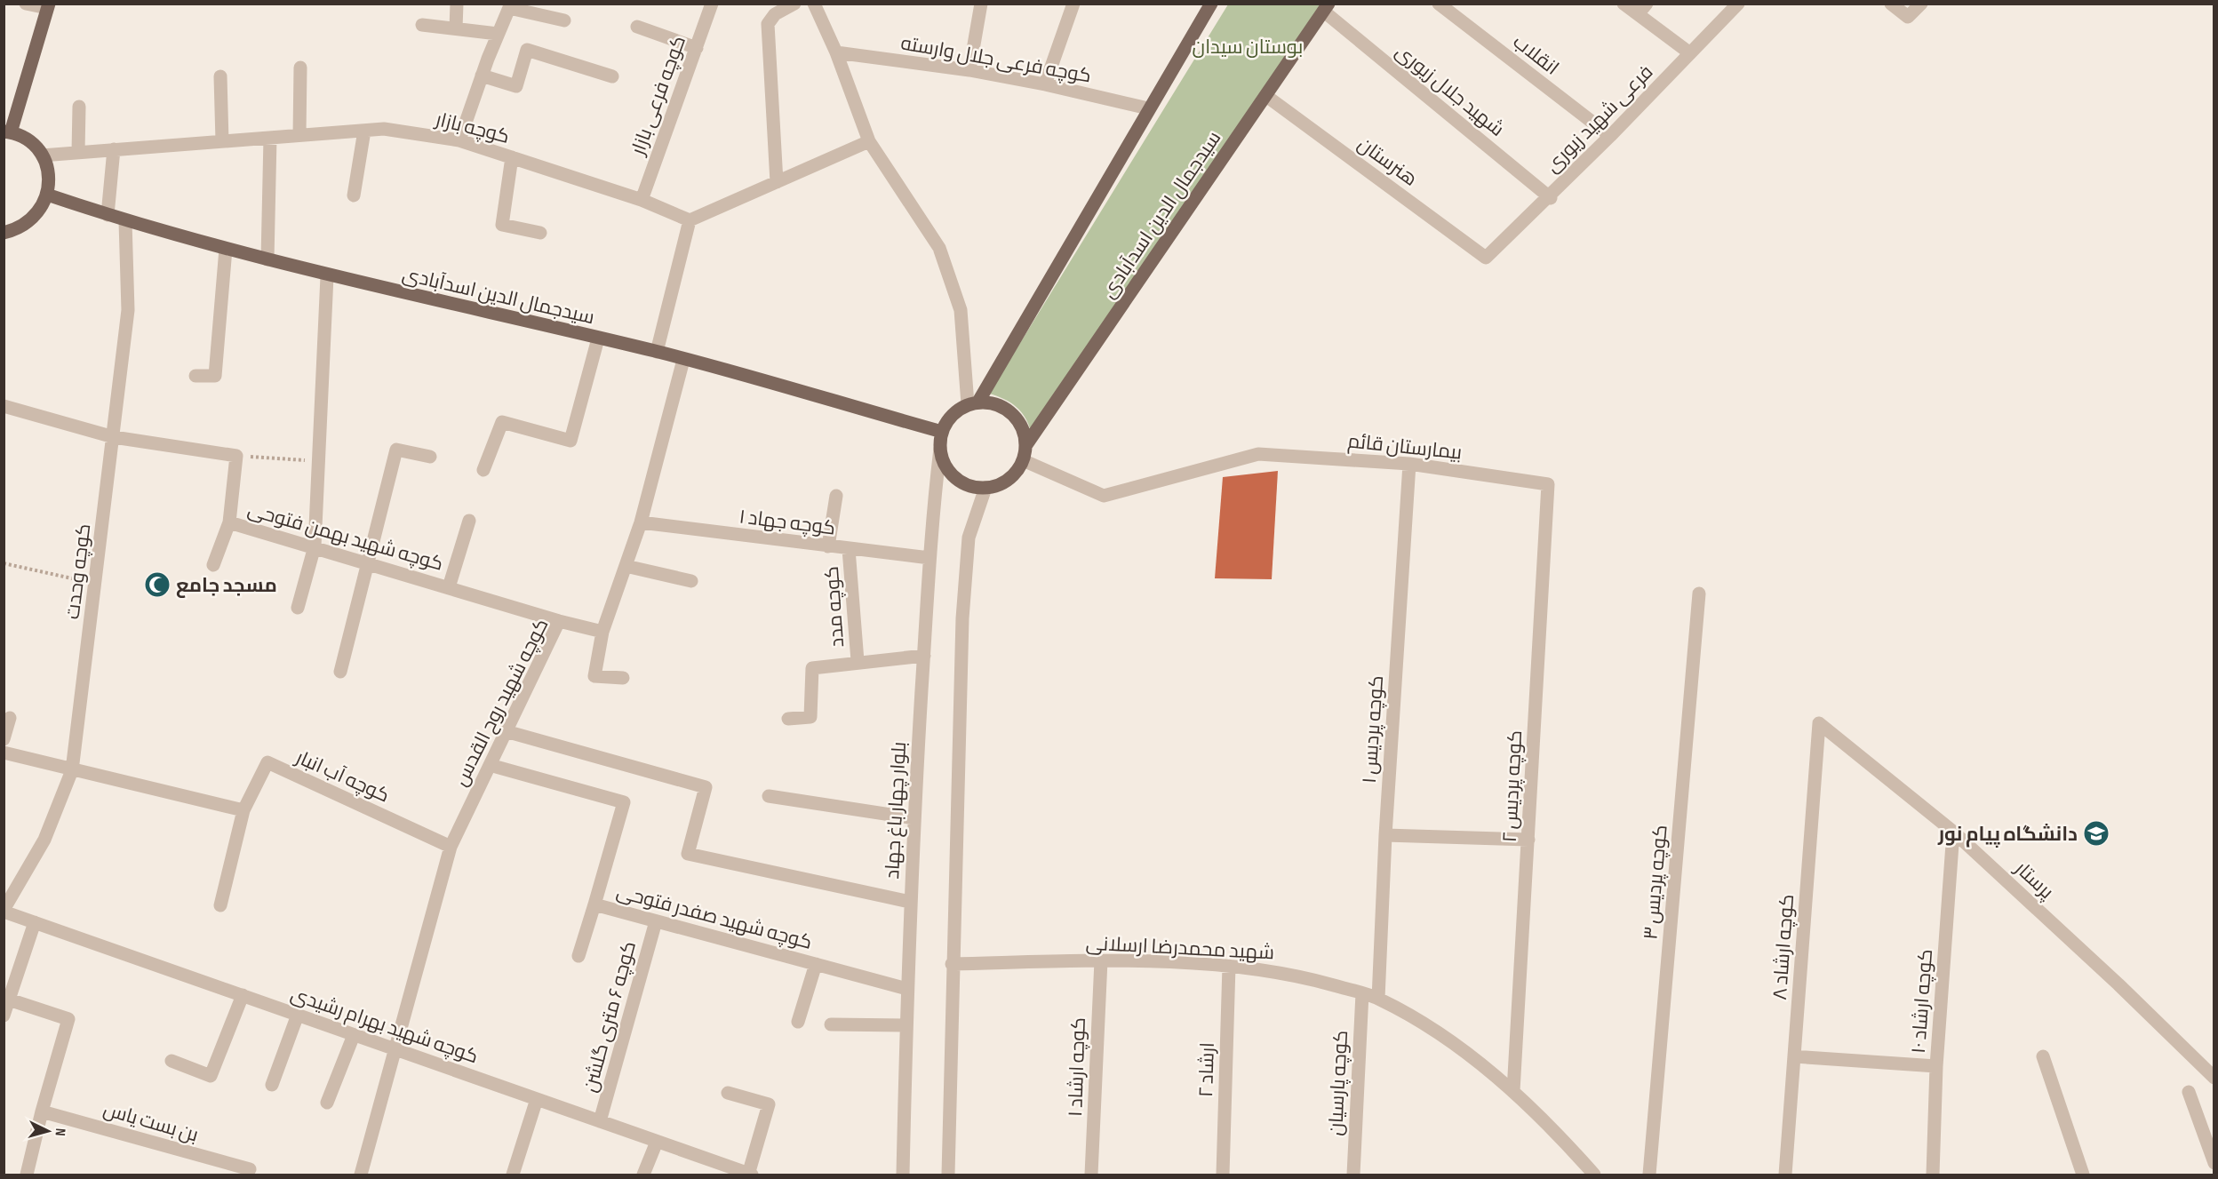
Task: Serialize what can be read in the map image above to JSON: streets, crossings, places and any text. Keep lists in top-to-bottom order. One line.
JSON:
{"streets":{"main road":["سیدجمال الدین اسدآبادی"],"street":["انقلاب","کوچه فرعی جلال وارسته","شهید جلال زیوری","کوچه فرعی بازار","فرعی شهید زیوری","کوچه بازار","هنرستان","بیمارستان قائم","کوچه جهاد ۱","کوچه شهید بهمن فتوحی","کوچه وحدت","کوچه مدد","کوچه شهید روح القدس","کوچه پردیس ۱","کوچه آب انبار","کوچه پردیس ۲","بلوار چهار باغ جهاد","پرستار","کوچه پردیس ۳","کوچه شهید صفدر فتوحی","شهید محمدرضا ارسلانی","کوچه ارشاد ۸","کوچه ارشاد ۱۰","کوچه ۶ متری گلشن","کوچه شهید بهرام رشیدی","کوچه ارشاد ۱","ارشاد ۲","کوچه پارسیان","بن بست یاس"]},"crossings":[["انقلاب","فرعی شهید زیوری"],["شهید جلال زیوری","فرعی شهید زیوری"],["شهید جلال زیوری","سیدجمال الدین اسدآبادی"],["کوچه فرعی بازار","کوچه بازار"],["فرعی شهید زیوری","هنرستان"],["هنرستان","سیدجمال الدین اسدآبادی"],["سیدجمال الدین اسدآبادی","بیمارستان قائم"],["سیدجمال الدین اسدآبادی","کوچه وحدت"],["سیدجمال الدین اسدآبادی","بلوار چهار باغ جهاد"],["بیمارستان قائم","کوچه پردیس ۱"],["بیمارستان قائم","کوچه پردیس ۲"],["بیمارستان قائم","بلوار چهار باغ جهاد"],["کوچه جهاد ۱","کوچه مدد"],["کوچه جهاد ۱","بلوار چهار باغ جهاد"],["کوچه شهید بهمن فتوحی","کوچه شهید روح القدس"],["کوچه وحدت","کوچه شهید بهرام رشیدی"],["کوچه شهید روح القدس","کوچه آب انبار"],["کوچه شهید روح القدس","کوچه شهید صفدر فتوحی"],["کوچه شهید روح القدس","کوچه شهید بهرام رشیدی"],["کوچه پردیس ۱","شهید محمدرضا ارسلانی"],["کوچه پردیس ۲","شهید محمدرضا ارسلانی"],["بلوار چهار باغ جهاد","کوچه شهید صفدر فتوحی"],["پرستار","کوچه ارشاد ۸"],["پرستار","کوچه ارشاد ۱۰"],["کوچه شهید صفدر فتوحی","کوچه ۶ متری گلشن"],["شهید محمدرضا ارسلانی","کوچه ارشاد ۱"],["شهید محمدرضا ارسلانی","ارشاد ۲"],["شهید محمدرضا ارسلانی","کوچه پارسیان"],["کوچه ۶ متری گلشن","کوچه شهید بهرام رشیدی"]],"parks":["بوستان سیدان"],"places":{"mosque":["مسجد جامع"],"school or university":["دانشگاه پیام نور"]},"north":"right"}
